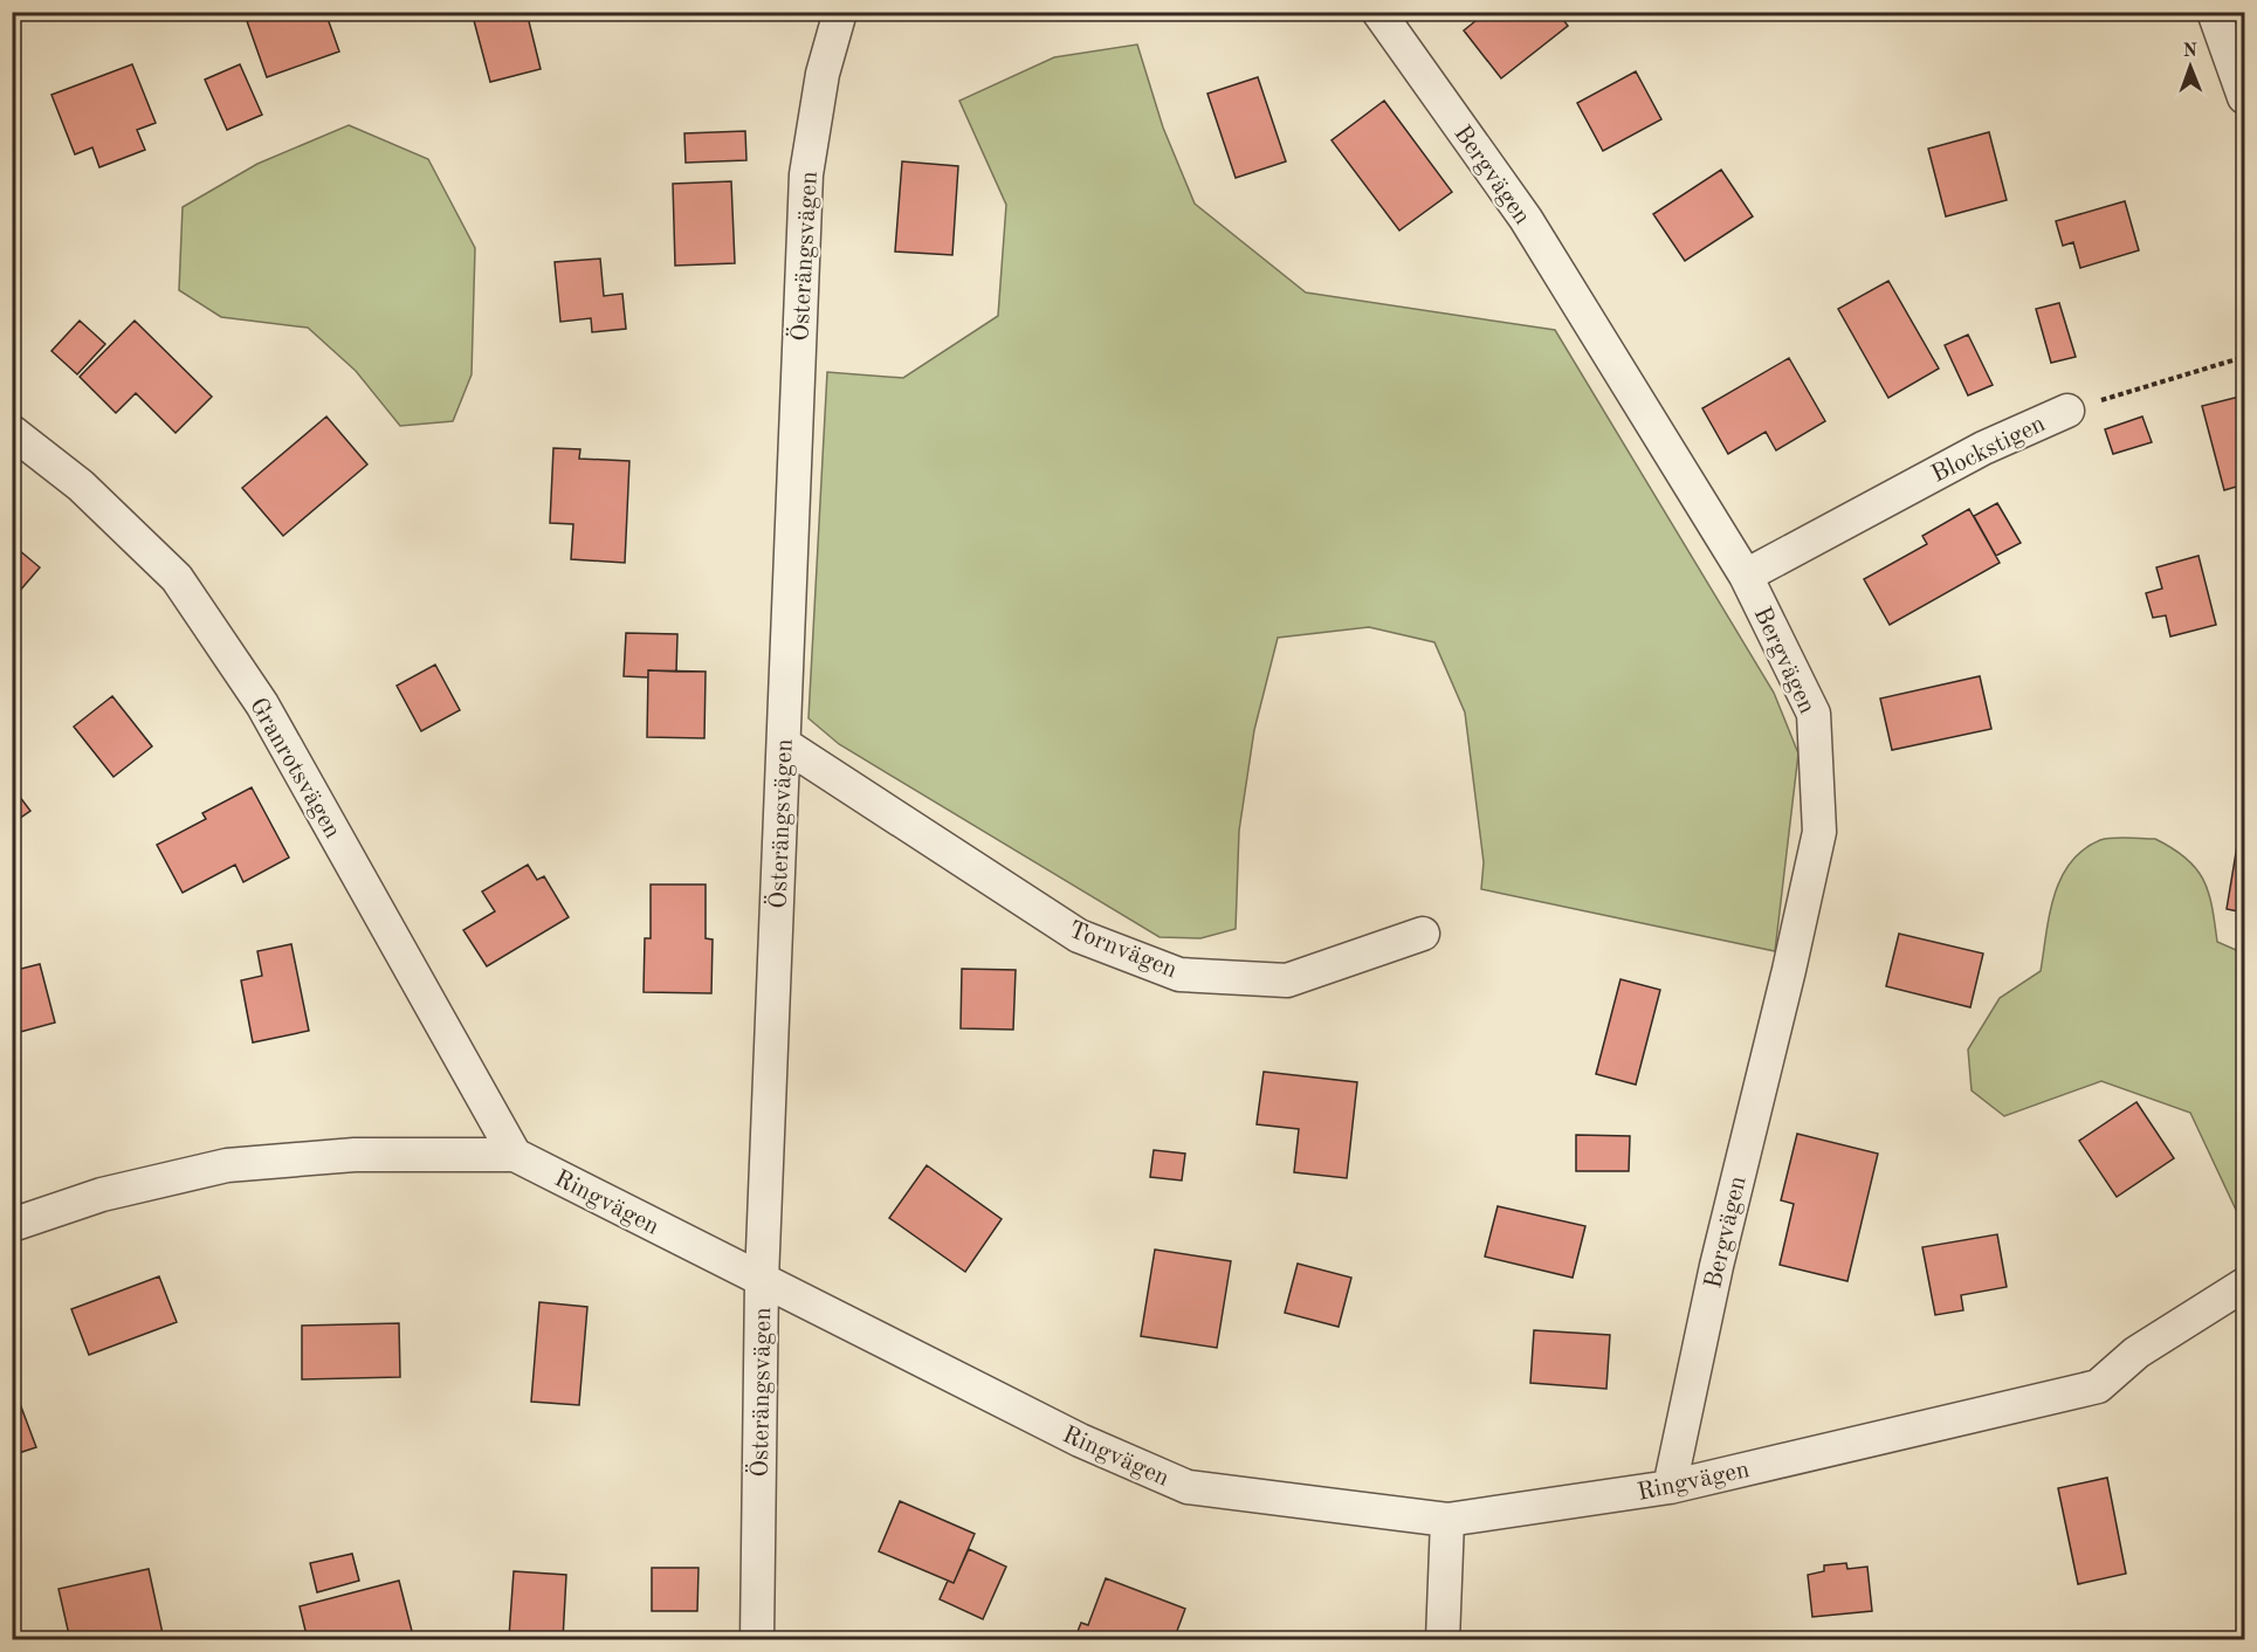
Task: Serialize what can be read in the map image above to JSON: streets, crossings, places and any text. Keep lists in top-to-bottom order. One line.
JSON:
{"streets":{"street":["Bergvägen","Österängsvägen","Blockstigen","Granrotsvägen","Tornvägen","Ringvägen"]},"crossings":[["Bergvägen","Blockstigen"],["Bergvägen","Ringvägen"],["Österängsvägen","Tornvägen"],["Österängsvägen","Ringvägen"],["Granrotsvägen","Ringvägen"]],"north":"top"}
